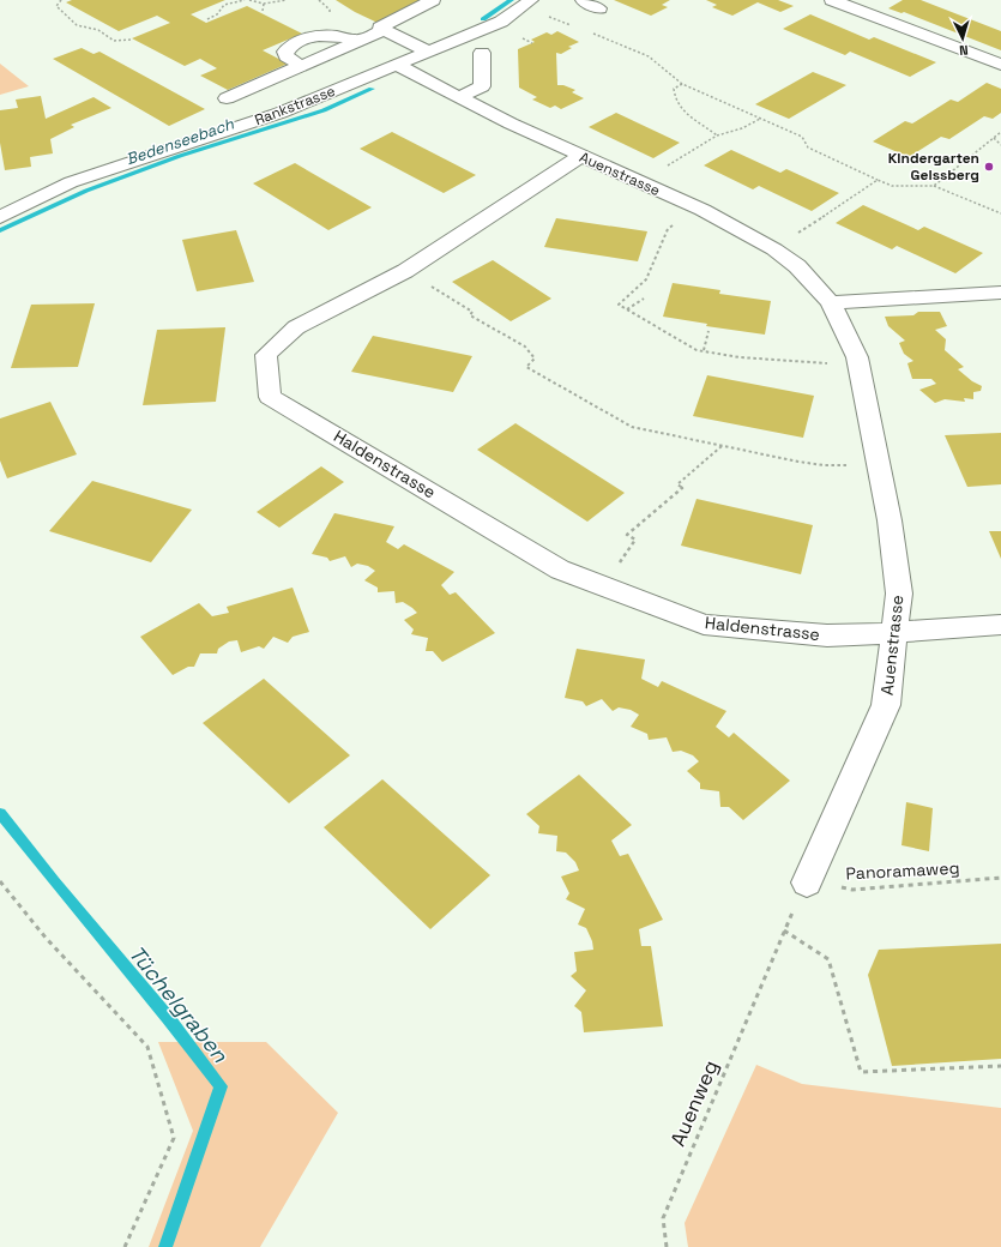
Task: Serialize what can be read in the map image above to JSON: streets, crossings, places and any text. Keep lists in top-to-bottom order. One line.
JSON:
{"streets":{"street":["Rankstrasse","Auenstrasse","Haldenstrasse"],"path":["Panoramaweg","Auenweg"]},"crossings":[["Rankstrasse","Auenstrasse"],["Auenstrasse","Haldenstrasse"],["Auenstrasse","Panoramaweg"]],"water":["Bedenseebach","Tüchelgraben"],"places":["Kindergarten Geissberg"],"north":"bottom"}
